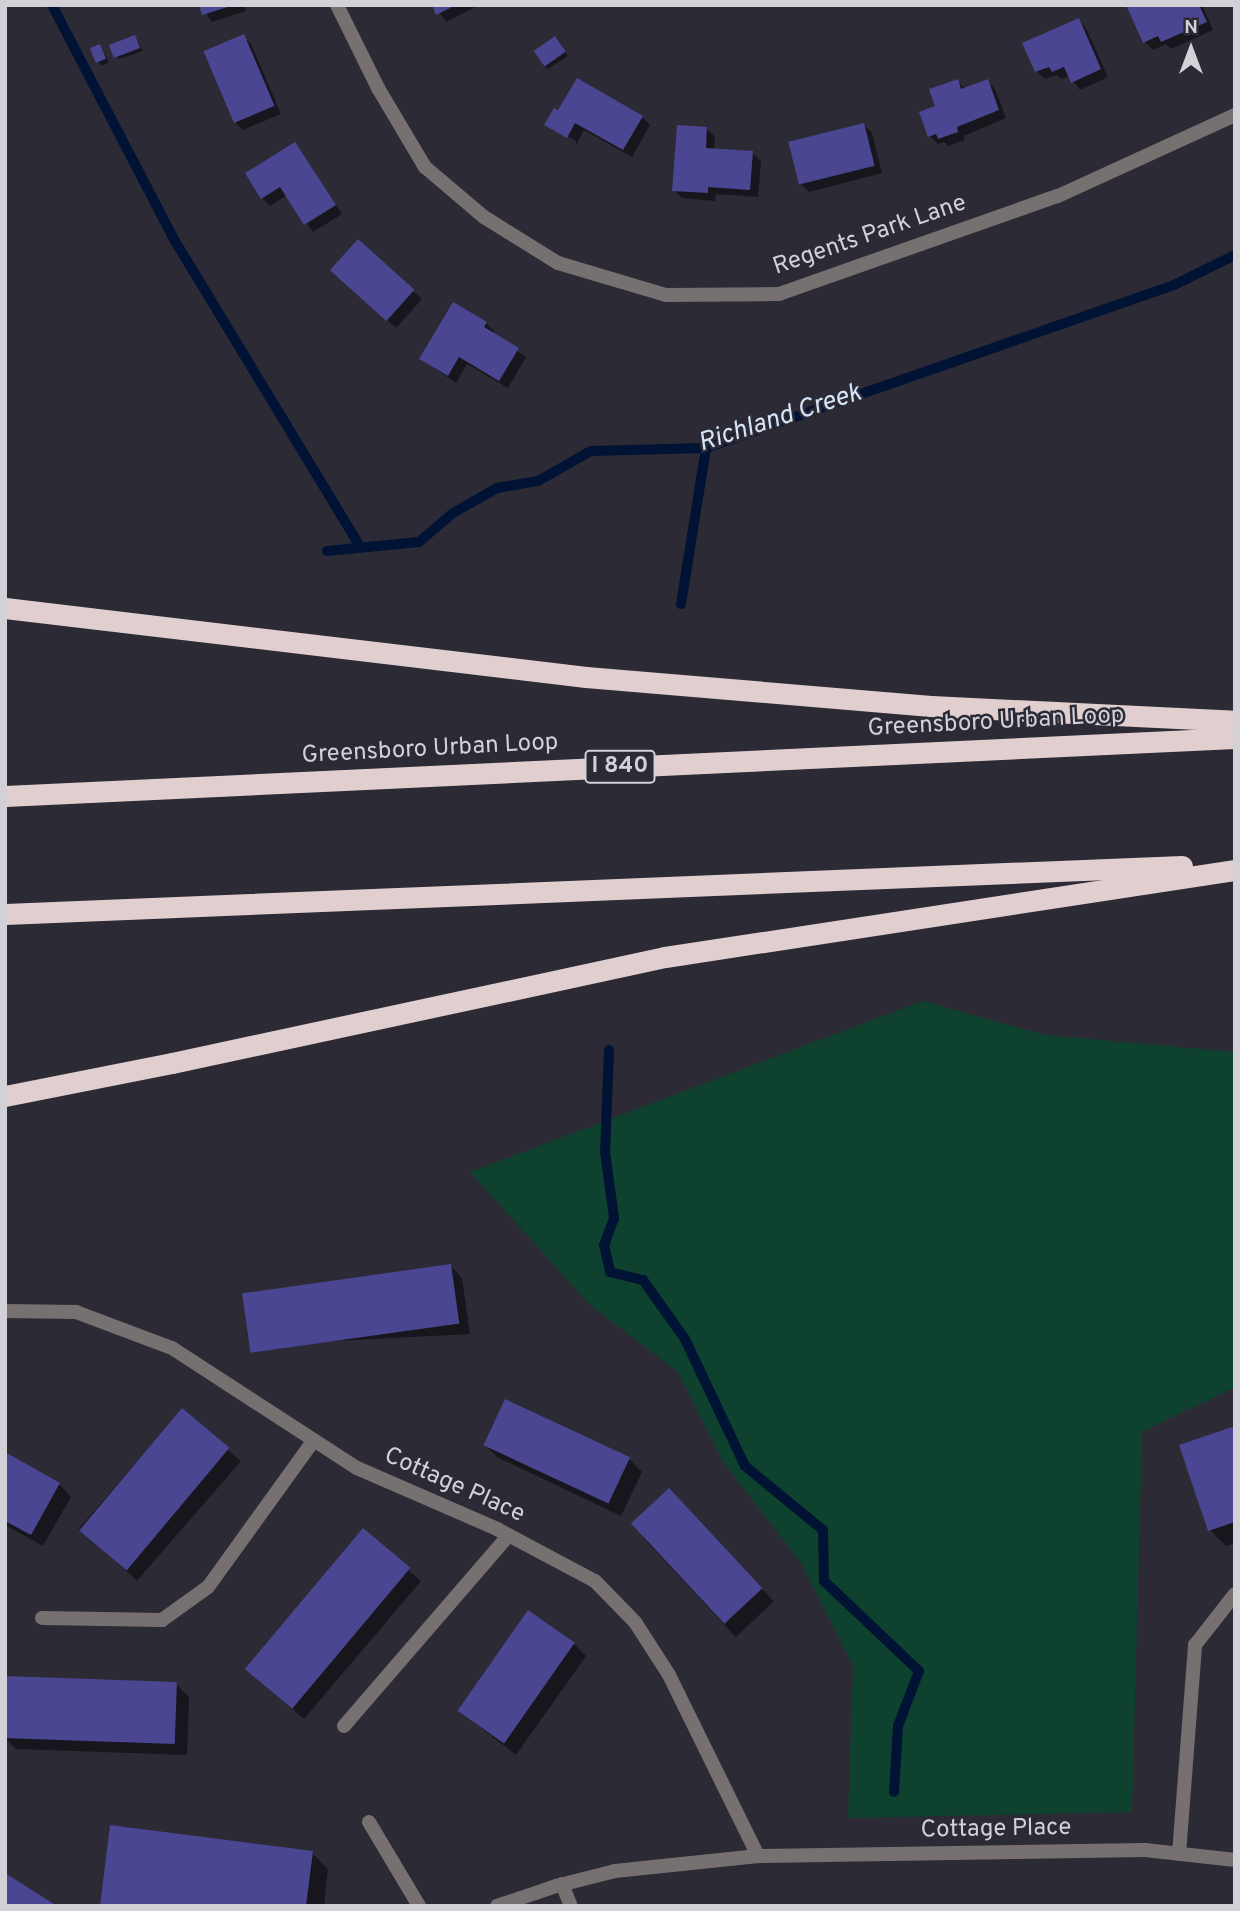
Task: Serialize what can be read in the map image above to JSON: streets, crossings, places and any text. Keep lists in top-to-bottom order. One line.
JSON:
{"streets":{"highway":["Greensboro Urban Loop","I 840"],"street":["Regents Park Lane","Cottage Place"]},"water":["Richland Creek"],"north":"top"}
